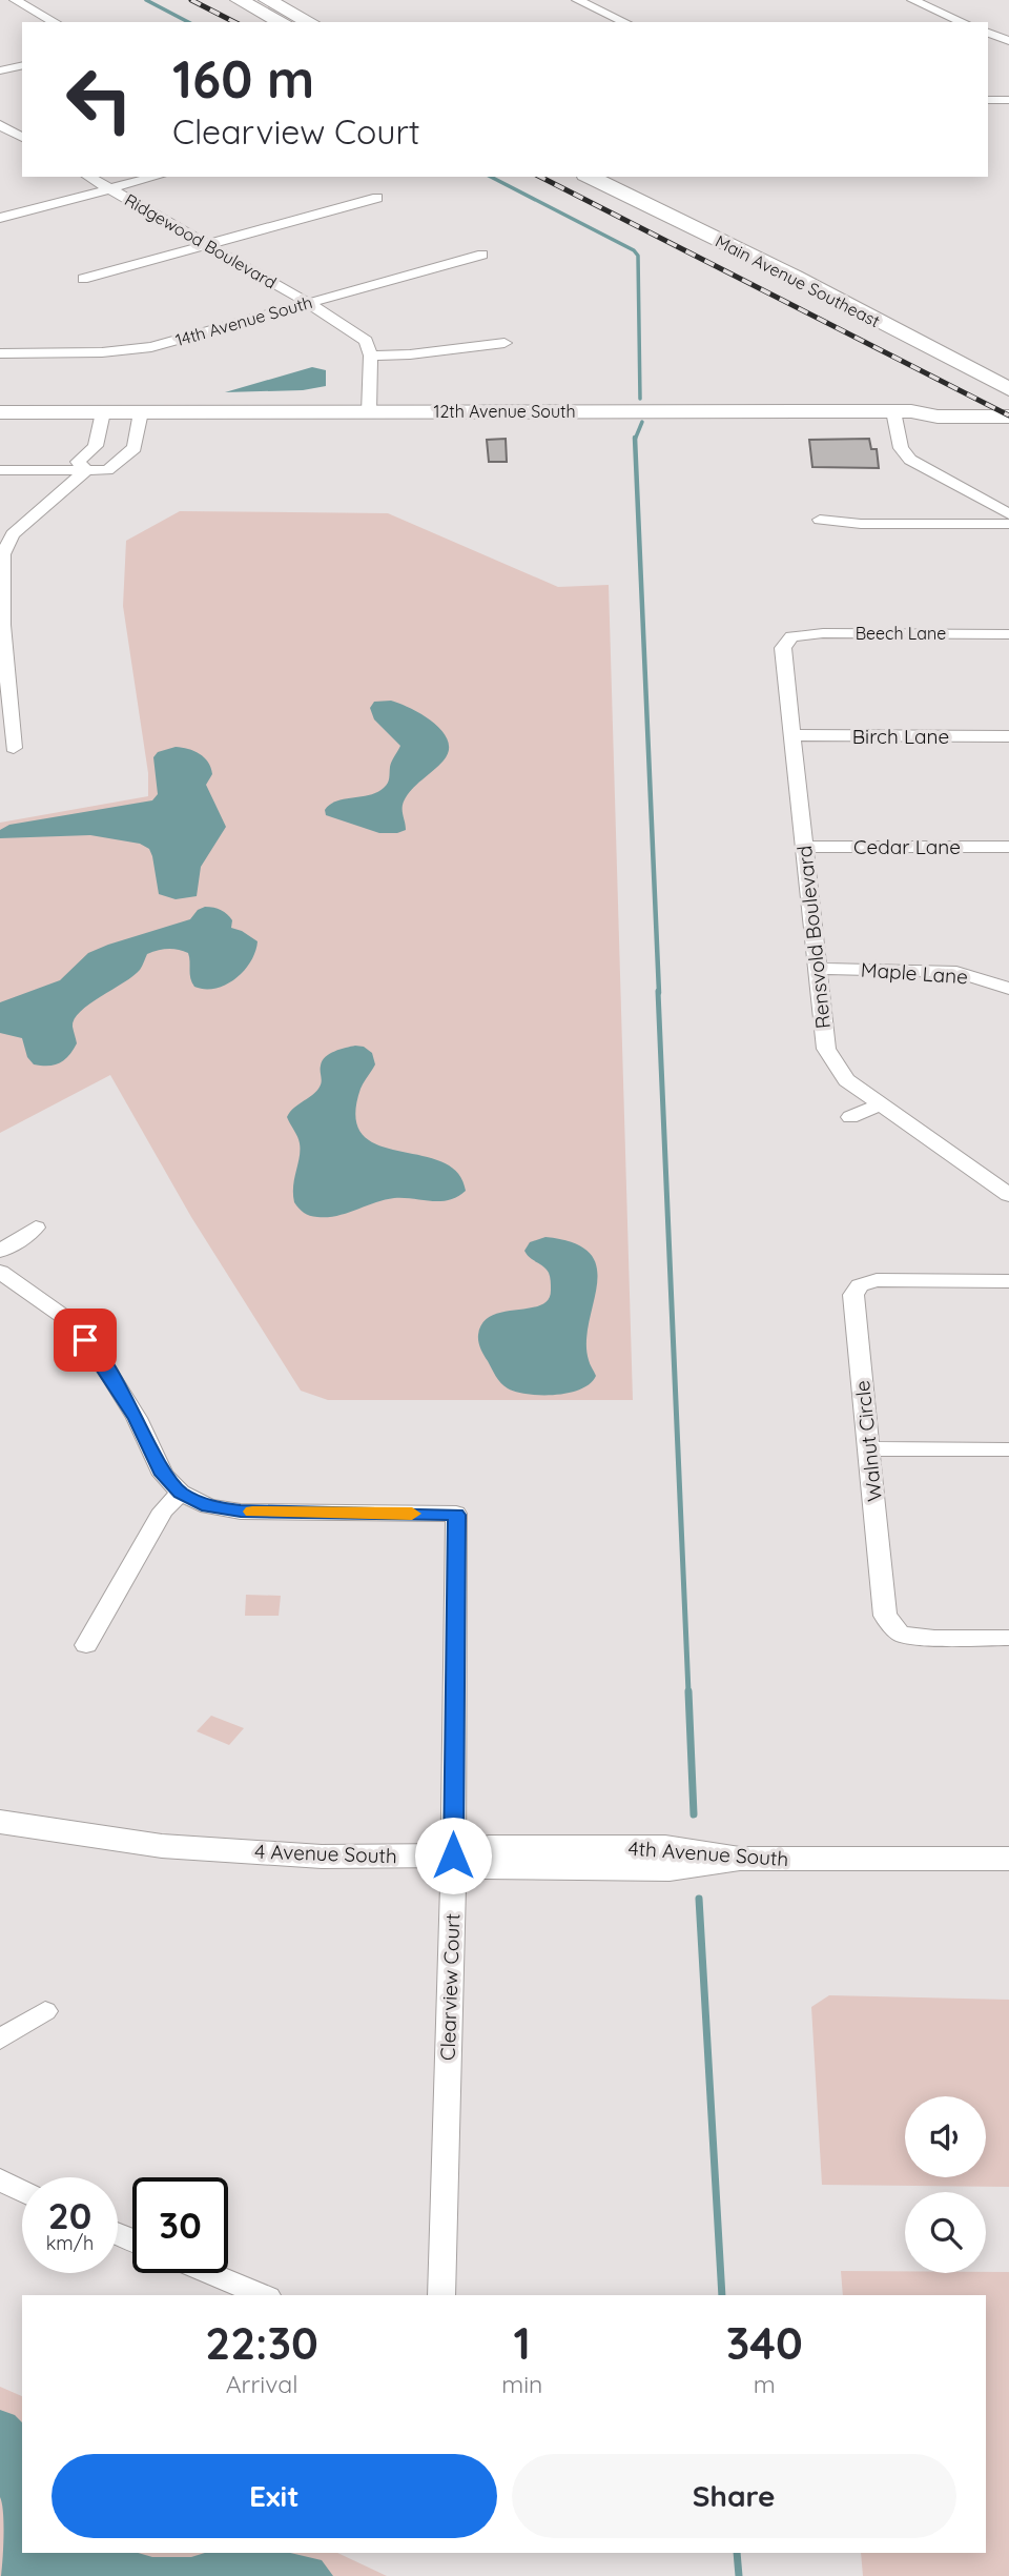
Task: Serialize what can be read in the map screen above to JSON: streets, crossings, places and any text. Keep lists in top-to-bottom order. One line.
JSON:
{"streets":{"main road":["Main Avenue Southeast"],"street":["Ridgewood Boulevard","14th Avenue South","12th Avenue South","Beech Lane","Birch Lane","Cedar Lane","Rensvold Boulevard","Maple Lane","Walnut Circle","4 Avenue South","4th Avenue South","Clearview Court"]},"crossings":[["Ridgewood Boulevard","14th Avenue South"],["Beech Lane","Rensvold Boulevard"],["Birch Lane","Rensvold Boulevard"],["Cedar Lane","Rensvold Boulevard"],["Rensvold Boulevard","Maple Lane"],["4 Avenue South","4th Avenue South"],["4 Avenue South","Clearview Court"]],"page":{"turn":["160 m","Clearview Court"],"speed":"20 km/h","limit":"30","eta":["22:30","Arrival","1","min","340","m"],"buttons":["Exit","Share"]}}
